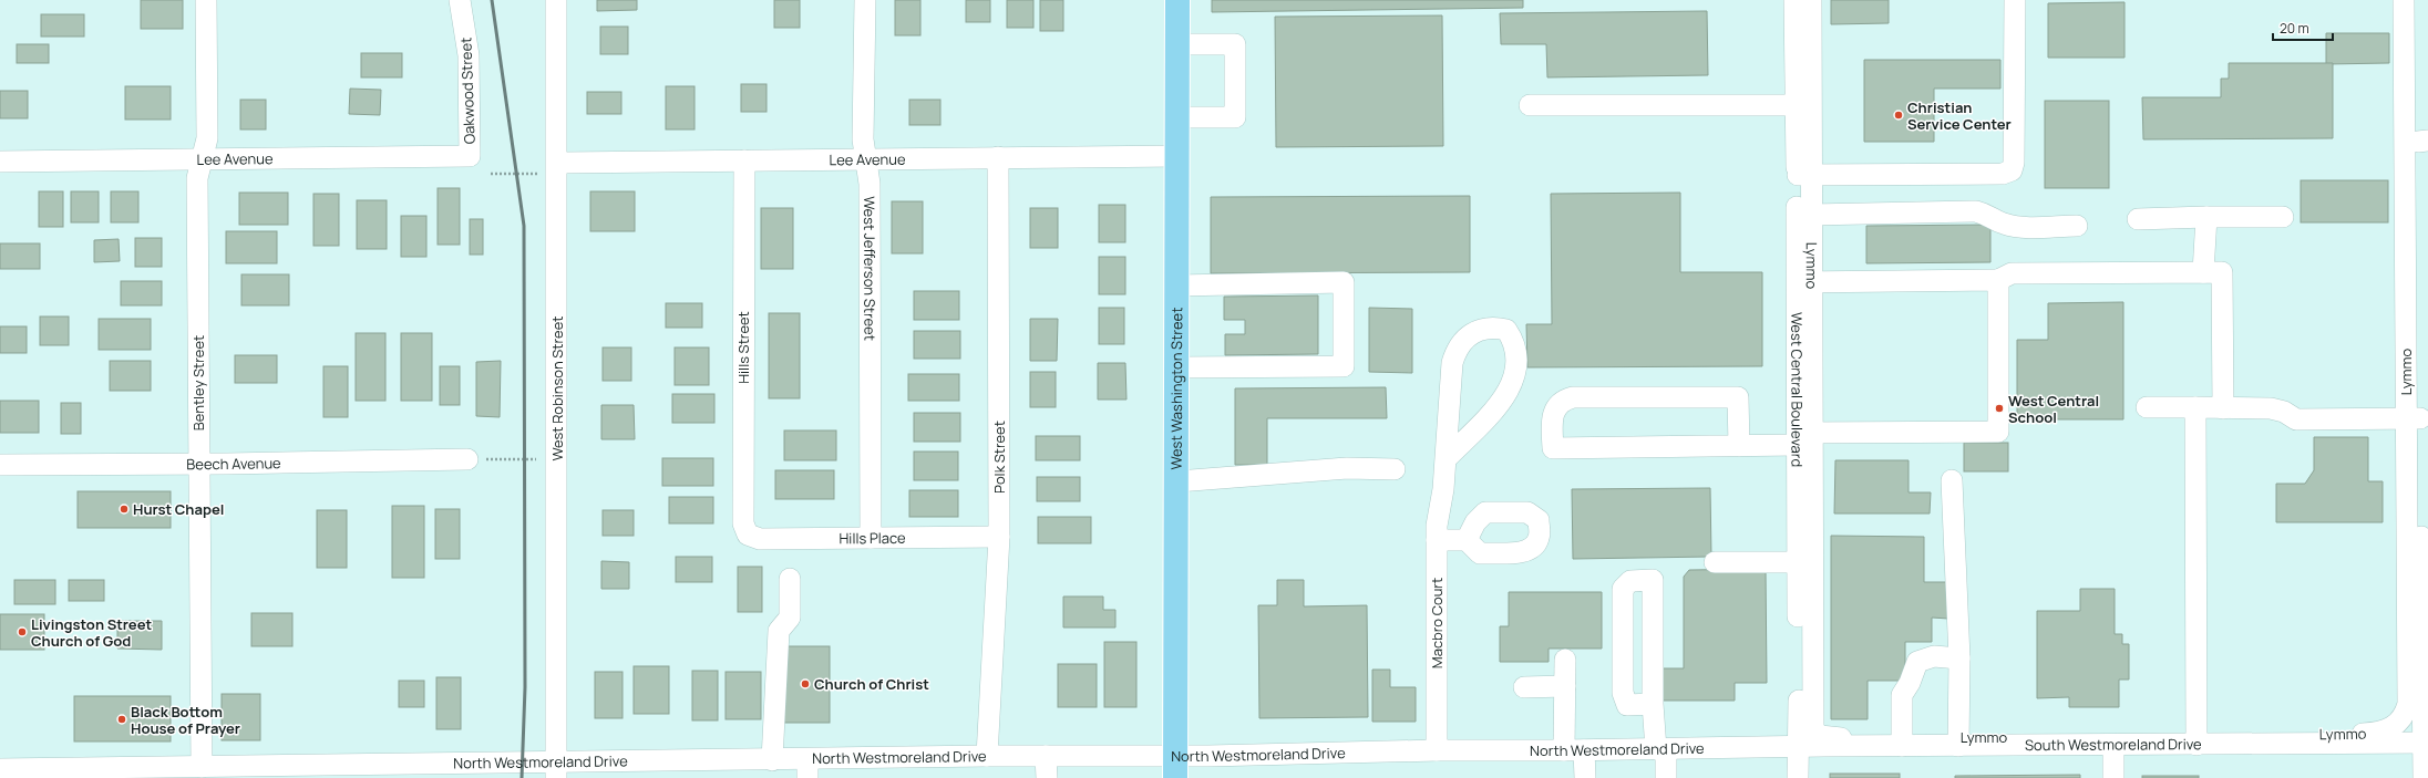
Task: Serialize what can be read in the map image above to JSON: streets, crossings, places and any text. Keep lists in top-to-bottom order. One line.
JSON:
{"streets":{"main road":["West Washington Street"],"street":["Oakwood Street","Lee Avenue","Lymmo","West Jefferson Street","Hills Street","Bentley Street","West Robinson Street","West Central Boulevard","Polk Street","Beech Avenue","Hills Place","Macbro Court","South Westmoreland Drive","North Westmoreland Drive"]},"crossings":[["Oakwood Street","Lee Avenue"],["Lee Avenue","West Jefferson Street"],["Lee Avenue","Hills Street"],["Lee Avenue","Bentley Street"],["Lee Avenue","West Robinson Street"],["Lee Avenue","West Washington Street"],["Lee Avenue","Polk Street"],["Lymmo","West Central Boulevard"],["Lymmo","South Westmoreland Drive"],["West Jefferson Street","Hills Place"],["Hills Street","Hills Place"],["Bentley Street","Beech Avenue"],["Bentley Street","North Westmoreland Drive"],["West Robinson Street","North Westmoreland Drive"],["West Washington Street","North Westmoreland Drive"],["West Central Boulevard","South Westmoreland Drive"],["West Central Boulevard","North Westmoreland Drive"],["Polk Street","Hills Place"],["Polk Street","North Westmoreland Drive"],["Macbro Court","North Westmoreland Drive"],["South Westmoreland Drive","North Westmoreland Drive"]],"places":["Christian Service Center","West Central School","Hurst Chapel","Livingston Street Church of God","Church of Christ","Black Bottom House of Prayer"],"scale_bar":"20 m"}
